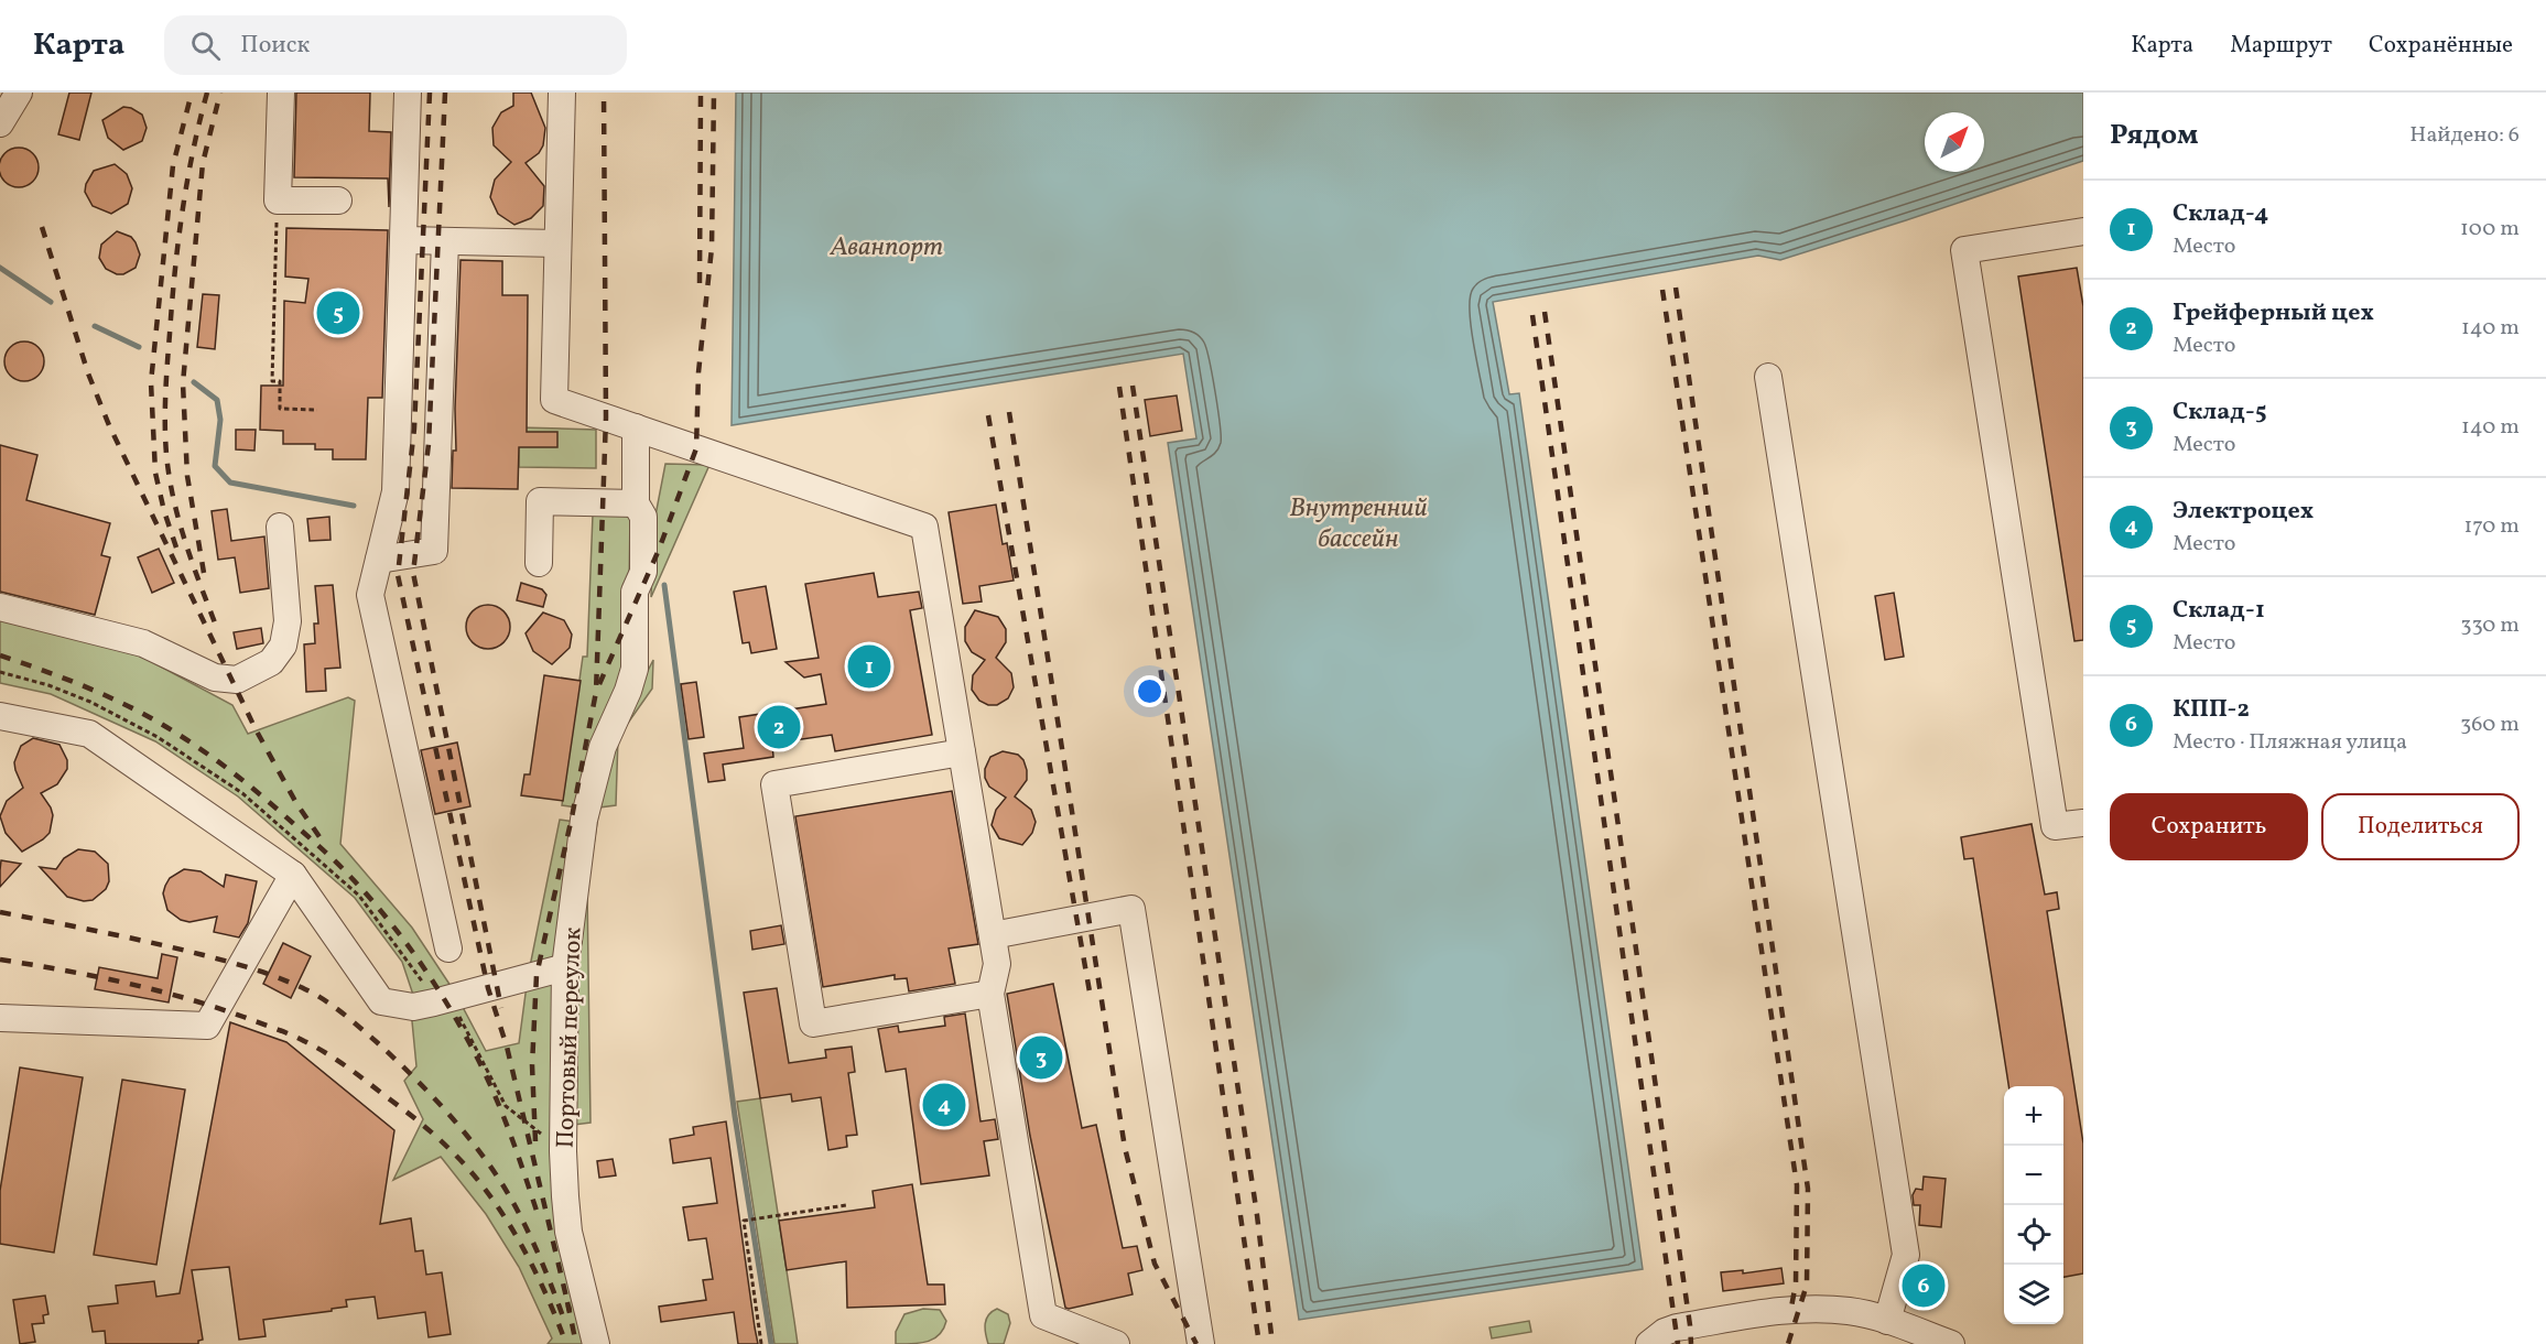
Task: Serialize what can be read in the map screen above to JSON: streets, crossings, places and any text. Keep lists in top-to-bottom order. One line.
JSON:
{"streets":{"street":["Портовый переулок"]},"water":["Аванпорт","Внутренний бассейн"],"north":"top right","page":{"header":"Карта","search":"Поиск","nav":["Карта","Маршрут","Сохранённые"],"heading":["Рядом","Найдено: 6"],"list":[{"mark":"1","name":"Склад-4","note":"Место","value":"100 m"},{"mark":"2","name":"Грейферный цех","note":"Место","value":"140 m"},{"mark":"3","name":"Склад-5","note":"Место","value":"140 m"},{"mark":"4","name":"Электроцех","note":"Место","value":"170 m"},{"mark":"5","name":"Склад-1","note":"Место","value":"330 m"},{"mark":"6","name":"КПП-2","note":"Место · Пляжная улица","value":"360 m"}],"pins":["5","1","2","3","4","6"],"buttons":["Сохранить","Поделиться"],"map_buttons":["+","−"]}}
